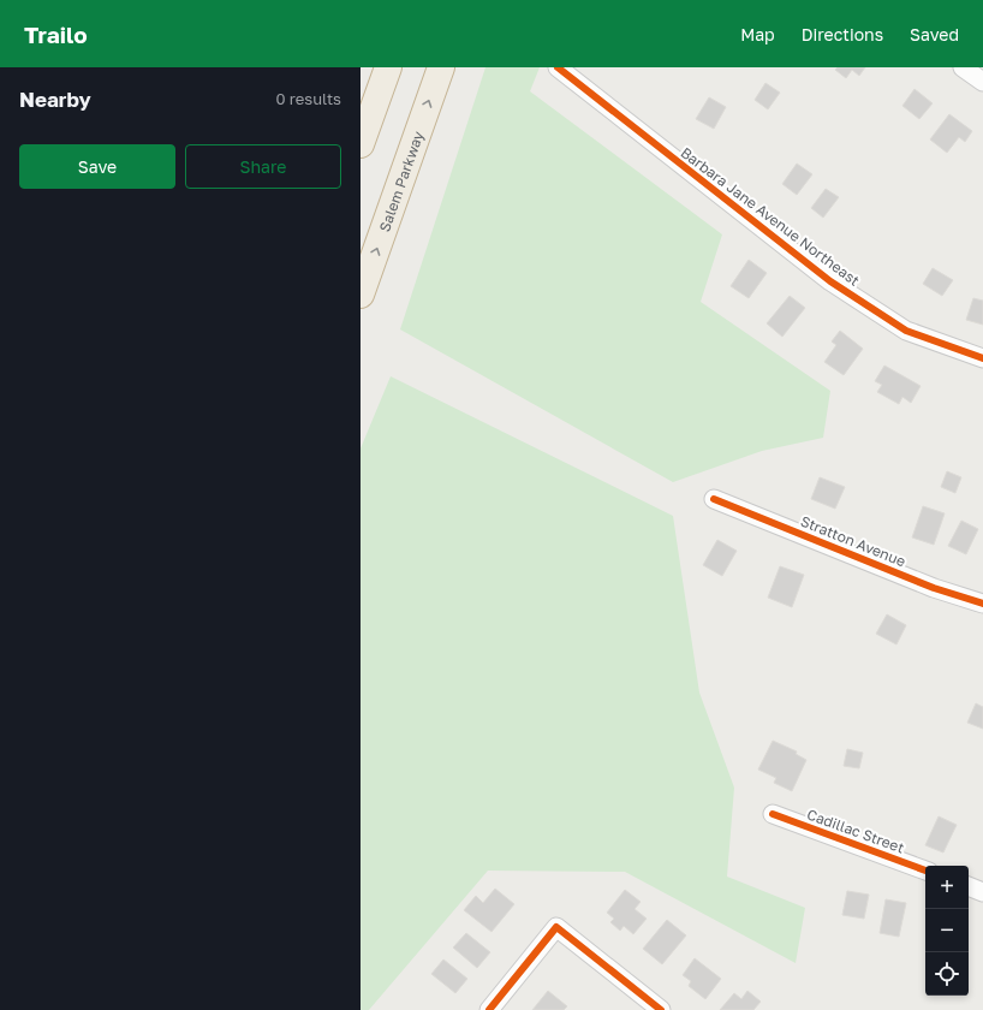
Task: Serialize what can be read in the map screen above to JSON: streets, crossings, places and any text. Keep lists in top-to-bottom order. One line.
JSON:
{"streets":{"highway":["Salem Parkway"],"street":["Barbara Jane Avenue Northeast","Stratton Avenue","Cadillac Street"]},"page":{"header":"Trailo","nav":["Map","Directions","Saved"],"heading":["Nearby","0 results"],"buttons":["Save","Share"],"map_buttons":["+","−"]}}
